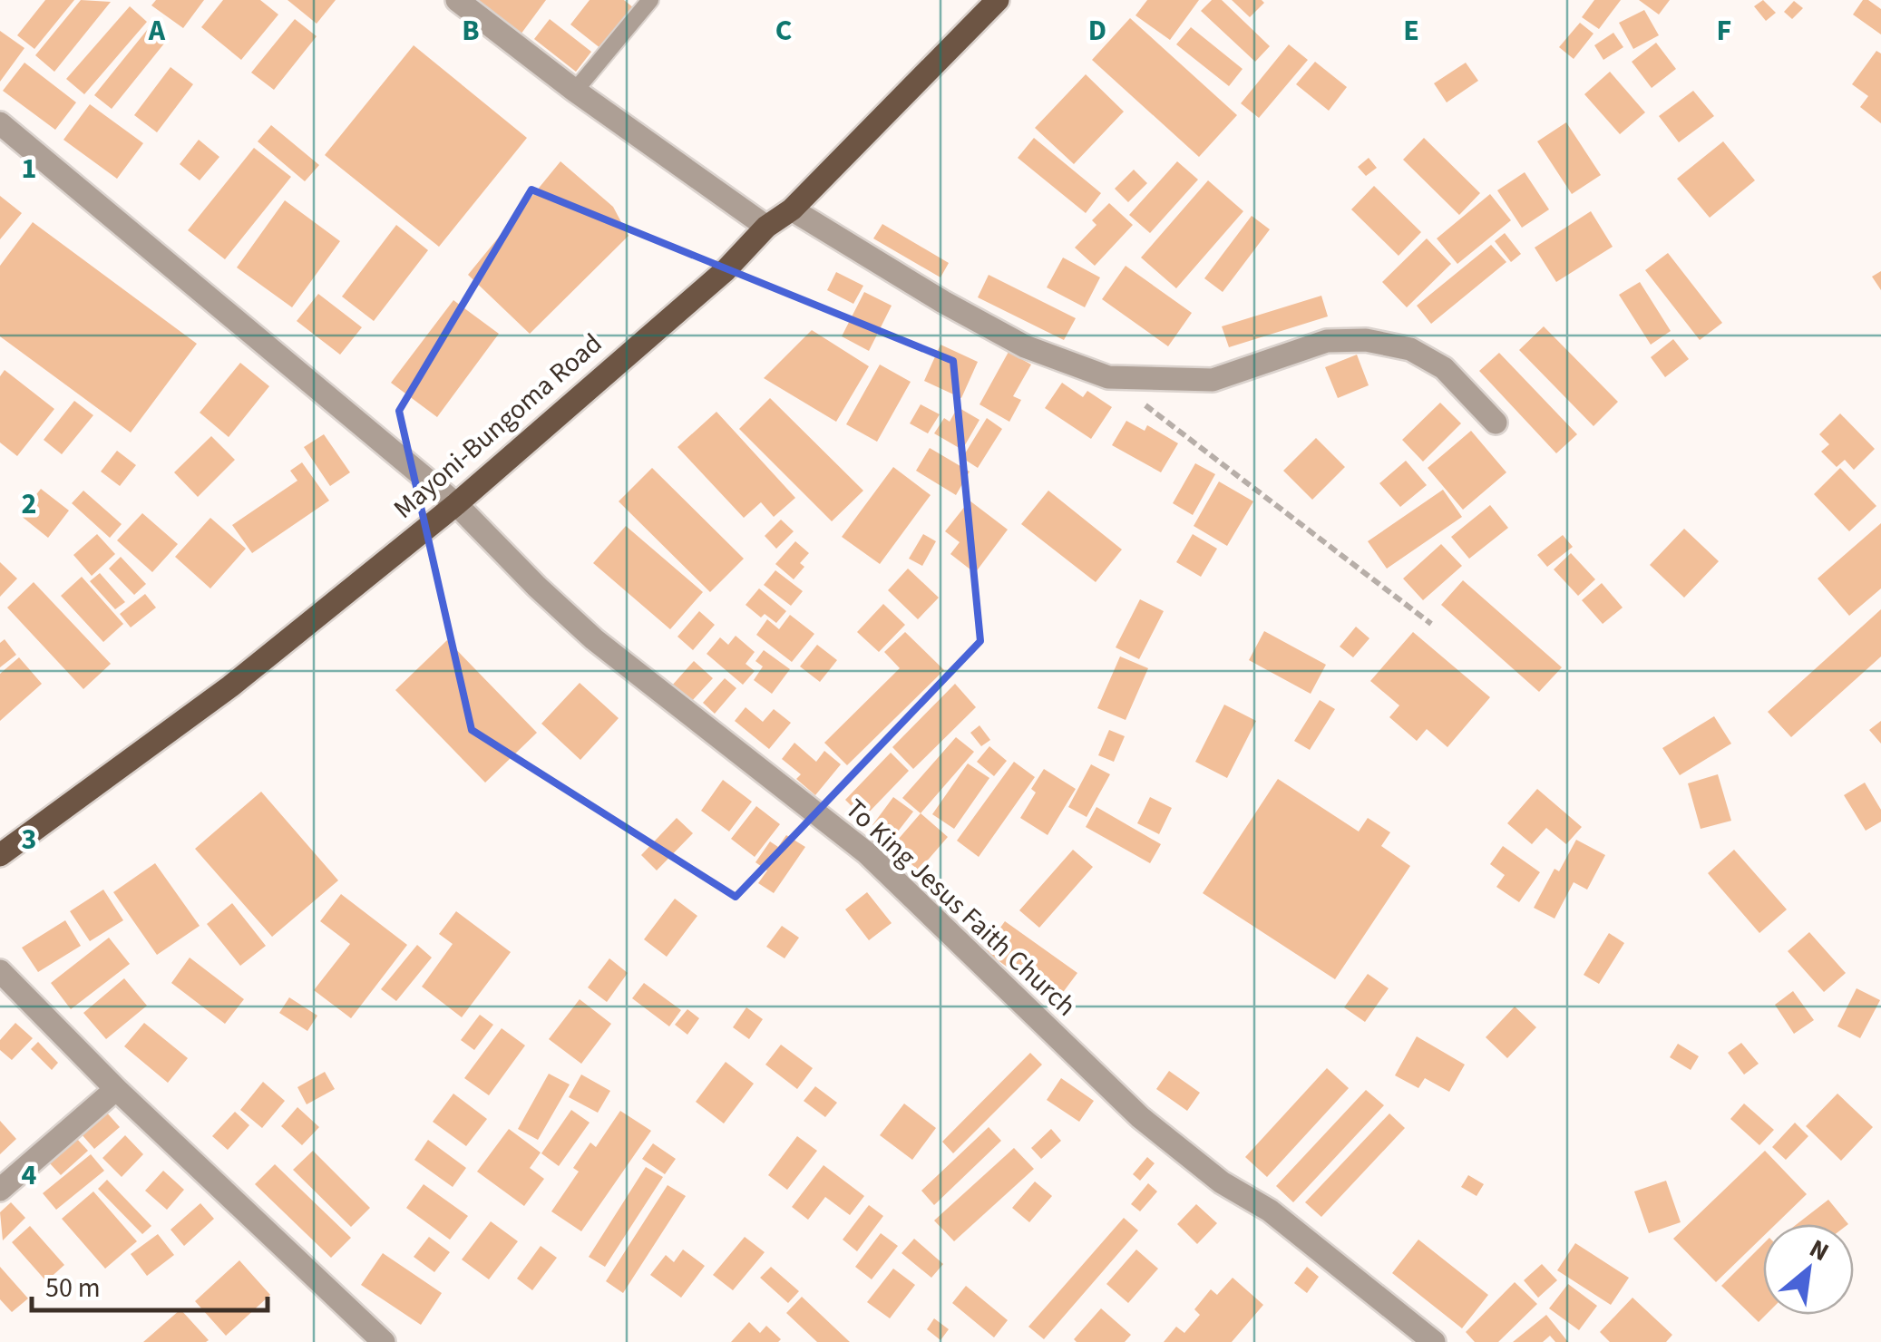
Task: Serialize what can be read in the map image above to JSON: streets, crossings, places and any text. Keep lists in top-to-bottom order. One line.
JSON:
{"streets":{"main road":["Mayoni-Bungoma Road"],"street":["To King Jesus Faith Church"]},"crossings":[["Mayoni-Bungoma Road","To King Jesus Faith Church"]],"scale_bar":"50 m","north":"top right","grid":{"columns":["A","B","C","D","E","F"],"rows":["1","2","3","4"]}}
